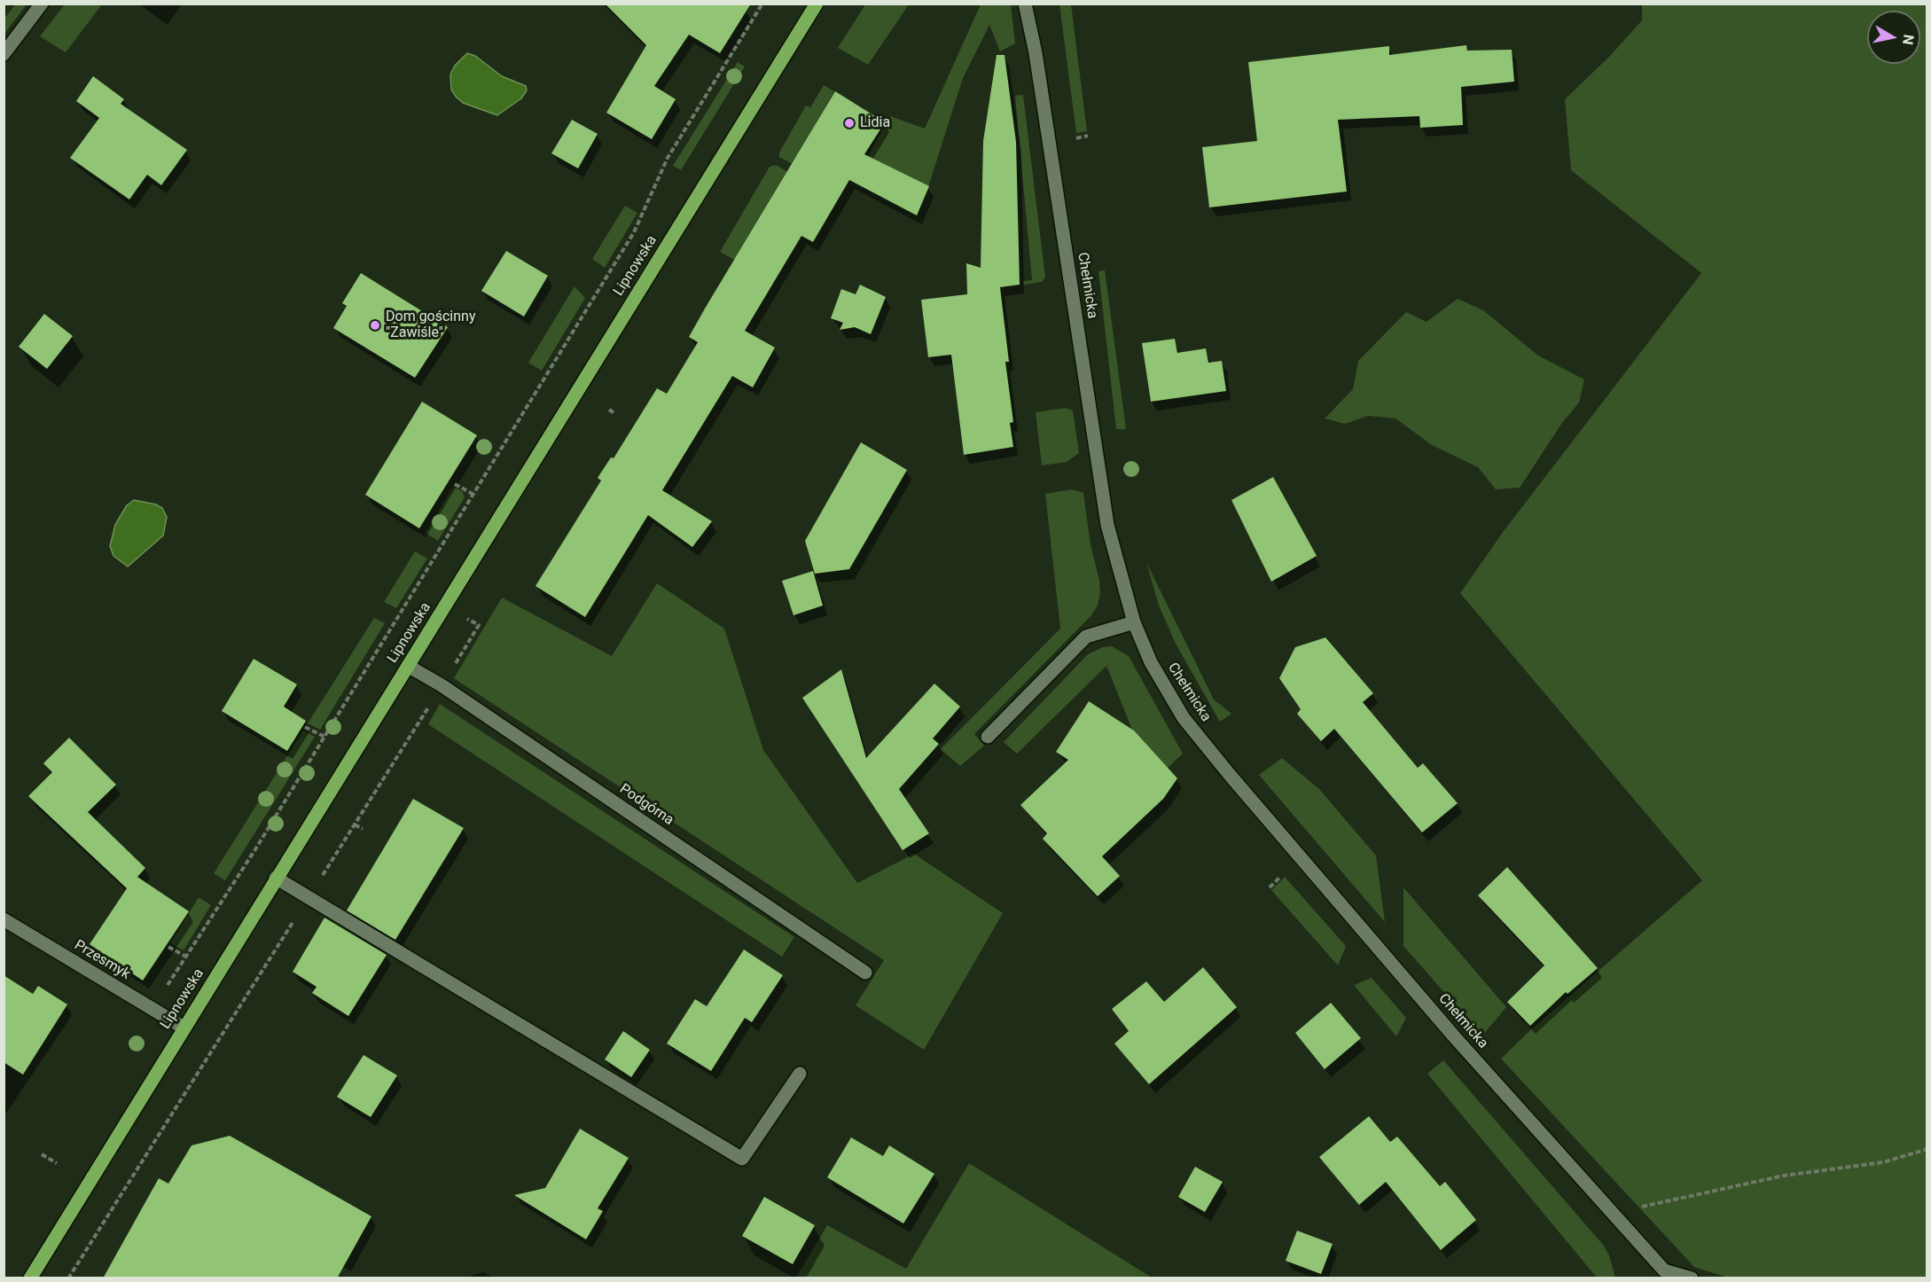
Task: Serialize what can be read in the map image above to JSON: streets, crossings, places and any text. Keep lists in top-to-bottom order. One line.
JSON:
{"streets":{"main road":["Lipnowska"],"street":["Chełmicka","Podgórna","Przesmyk"]},"crossings":[["Lipnowska","Podgórna"],["Lipnowska","Przesmyk"]],"places":["Lidia","Dom gościnny \"Zawiśle\""],"north":"right"}
